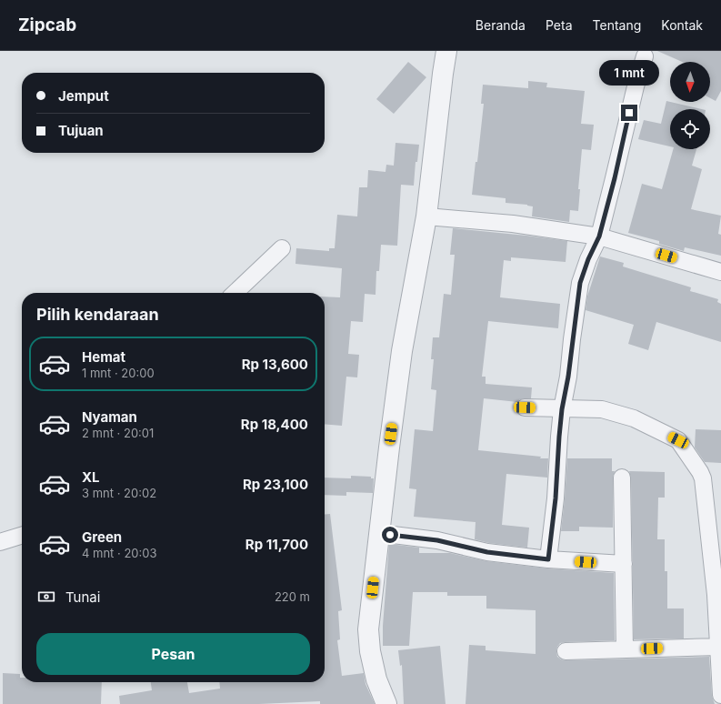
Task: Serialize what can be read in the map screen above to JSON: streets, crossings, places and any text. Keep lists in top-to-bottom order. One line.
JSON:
{"north":"bottom","page":{"header":"Zipcab","nav":["Beranda","Peta","Tentang","Kontak"],"bubble":"1 mnt","banner":["Jemput","Tujuan"],"heading":"Pilih kendaraan","list":[{"name":"Hemat","note":"1 mnt · 20:00","value":"Rp 13,600"},{"name":"Nyaman","note":"2 mnt · 20:01","value":"Rp 18,400"},{"name":"XL","note":"3 mnt · 20:02","value":"Rp 23,100"},{"name":"Green","note":"4 mnt · 20:03","value":"Rp 11,700"}],"pay":["Tunai","220 m"],"buttons":"Pesan"}}
